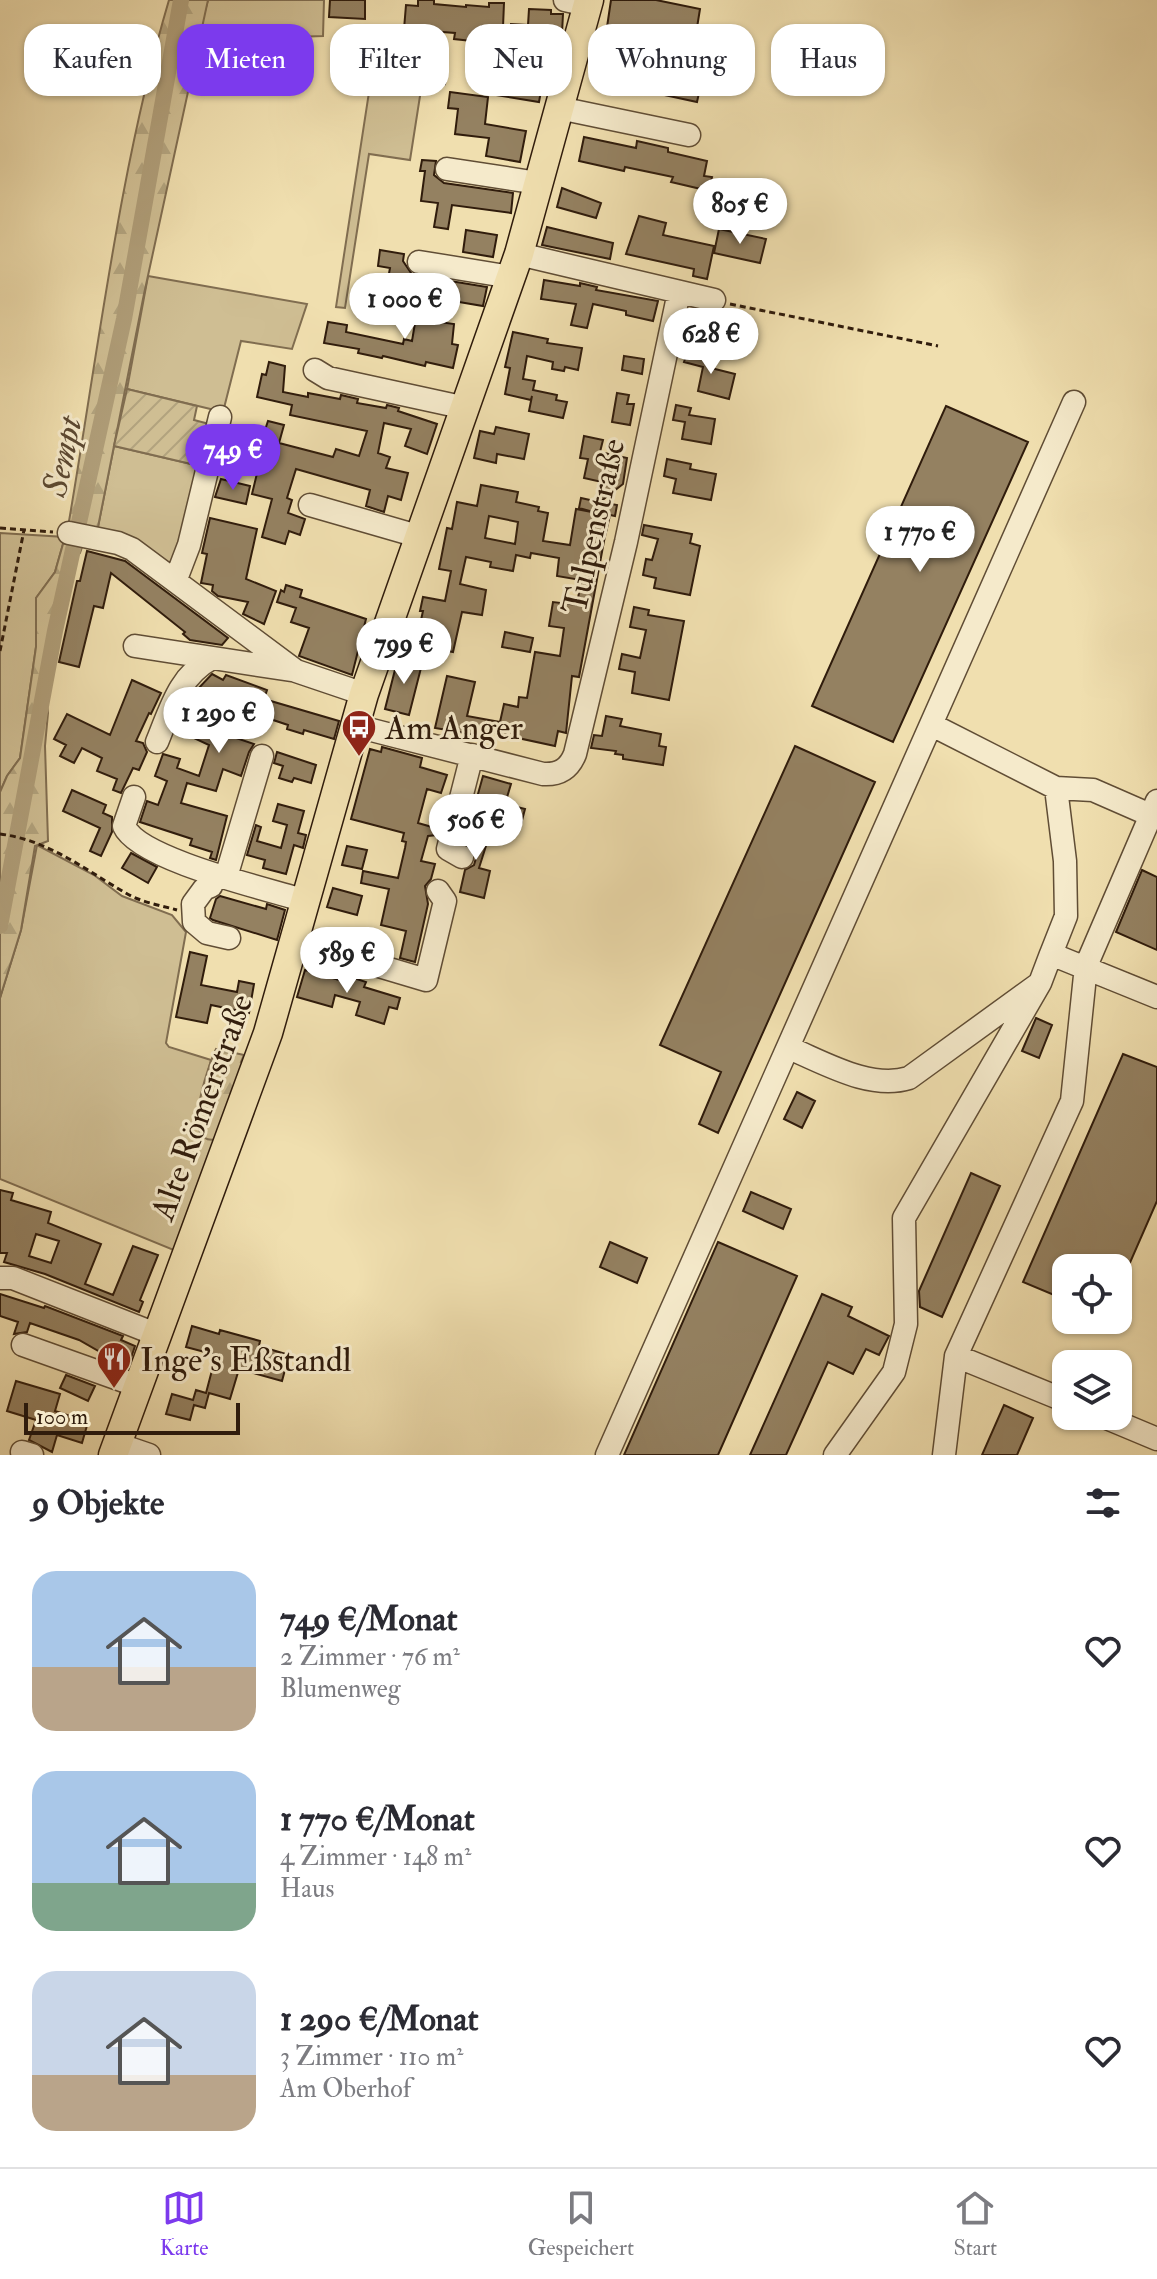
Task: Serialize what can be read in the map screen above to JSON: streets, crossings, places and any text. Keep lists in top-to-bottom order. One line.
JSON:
{"streets":{"main road":["Alte Römerstraße"],"street":["Tulpenstraße"]},"water":["Sempt"],"places":{"bus stop":["Am Anger"],"restaurant":["Inge's Eßstandl"]},"scale_bar":"100 m","page":{"chip":["Kaufen","Mieten","Filter","Neu","Wohnung","Haus"],"price":["805 €","1 000 €","628 €","749 €","1 770 €","799 €","1 290 €","506 €","589 €"],"scale":"100 m","heading":"9 Objekte","list":[{"name":"749 €/Monat","note":"2 Zimmer · 76 m² · Blumenweg"},{"name":"1 770 €/Monat","note":"4 Zimmer · 148 m² · Haus"},{"name":"1 290 €/Monat","note":"3 Zimmer · 110 m² · Am Oberhof"}],"tabs":["Karte","Gespeichert","Start"]}}
